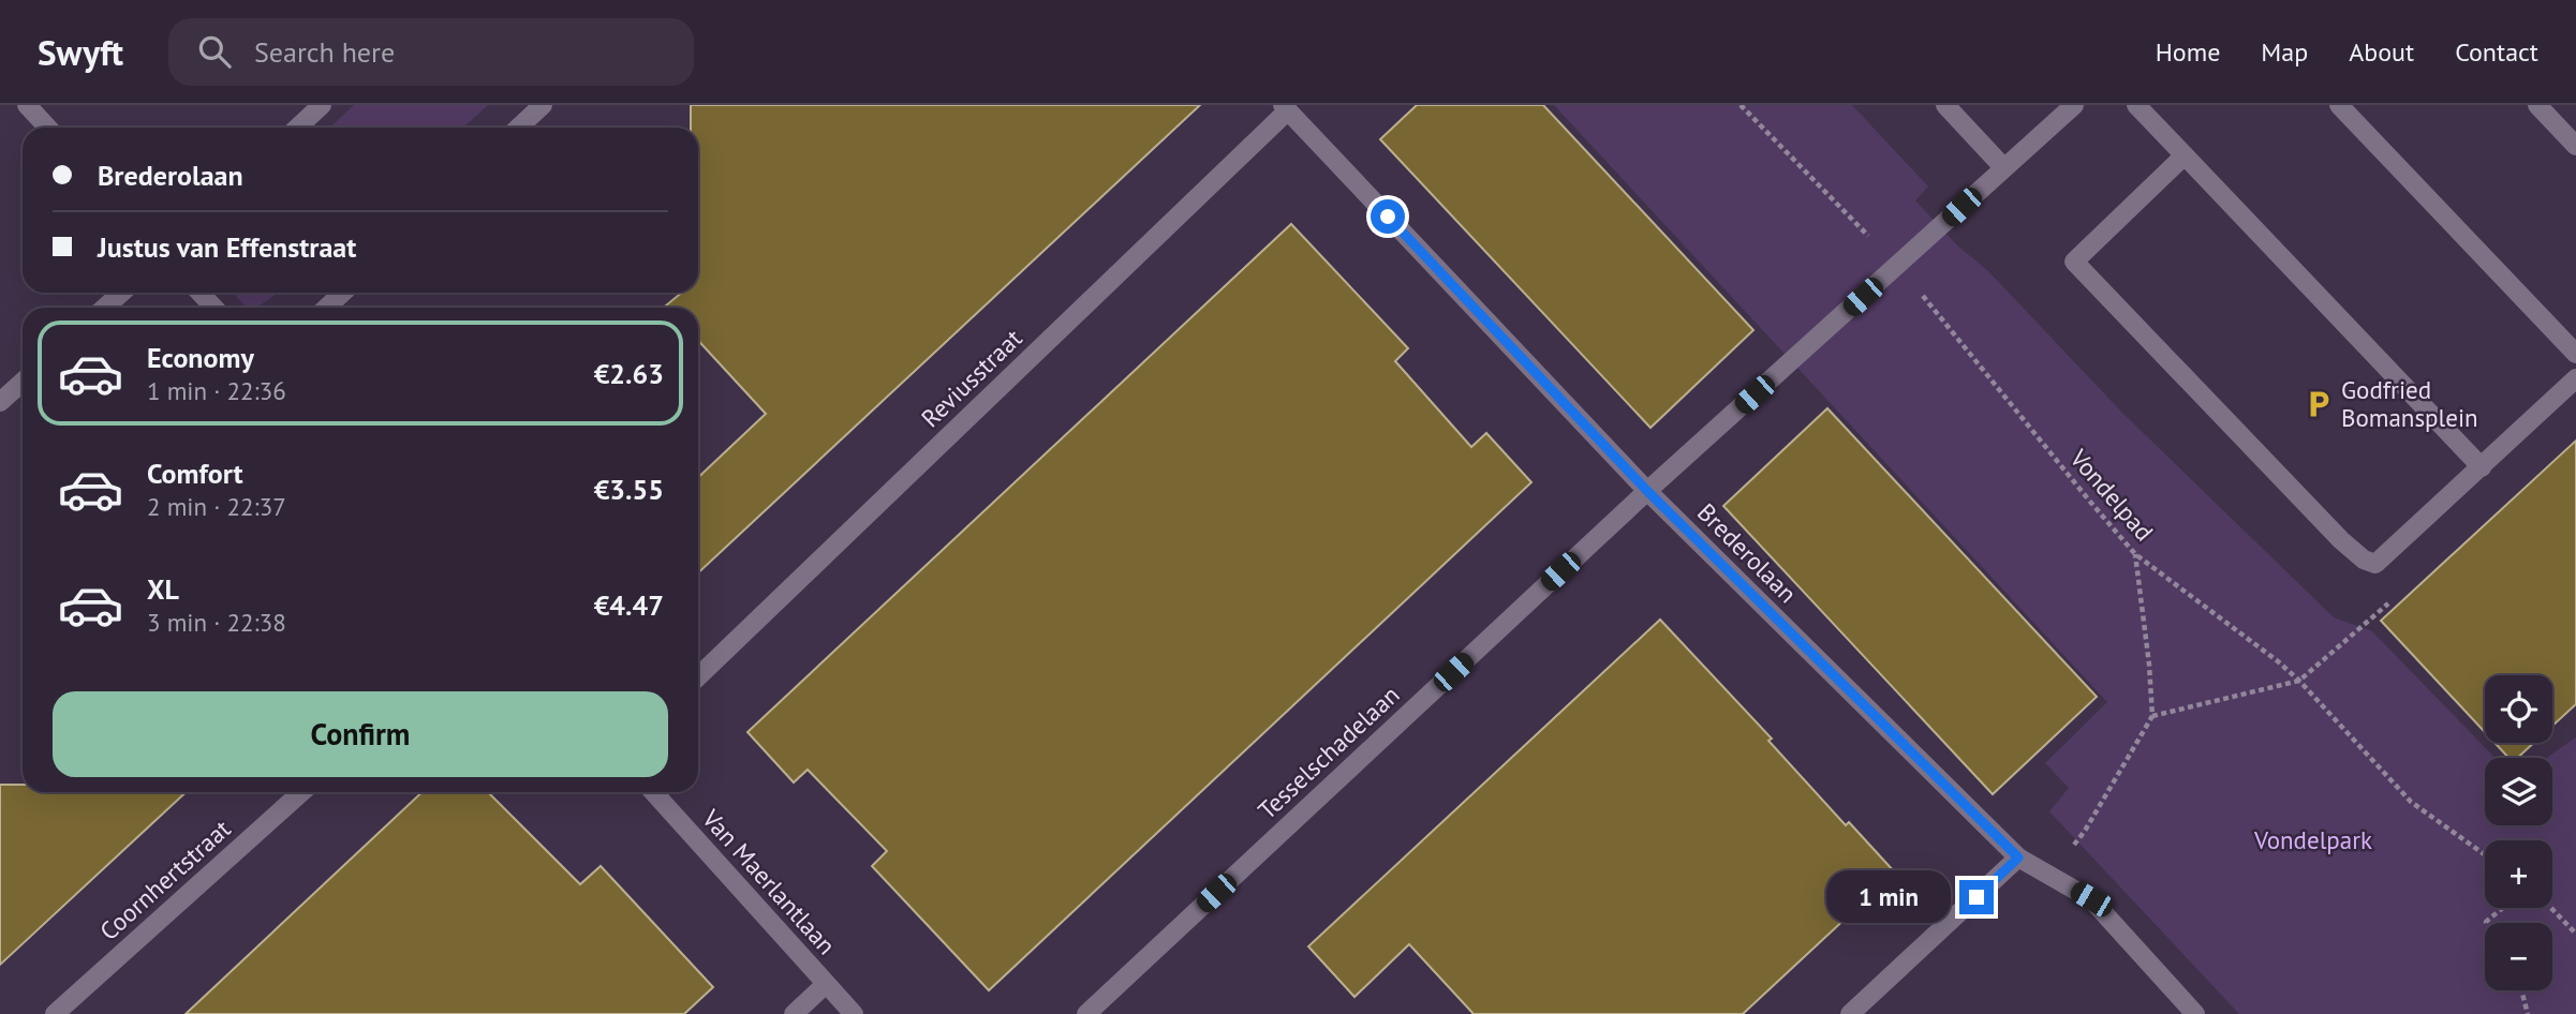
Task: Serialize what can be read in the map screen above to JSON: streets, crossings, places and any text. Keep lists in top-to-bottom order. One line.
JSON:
{"streets":{"street":["Reviusstraat","Brederolaan","Tesselschadelaan","Coornhertstraat","Van Maerlantlaan"],"path":["Vondelpad"]},"crossings":[["Reviusstraat","Brederolaan"],["Vondelpad","Tesselschadelaan"],["Brederolaan","Tesselschadelaan"]],"parks":["Vondelpark"],"places":{"parking":["Godfried Bomansplein"]},"page":{"header":"Swyft","search":"Search here","nav":["Home","Map","About","Contact"],"banner":["Brederolaan","Justus van Effenstraat"],"list":[{"name":"Economy","note":"1 min · 22:36","value":"€2.63"},{"name":"Comfort","note":"2 min · 22:37","value":"€3.55"},{"name":"XL","note":"3 min · 22:38","value":"€4.47"}],"map_buttons":["+","−"],"buttons":"Confirm","bubble":"1 min"}}
